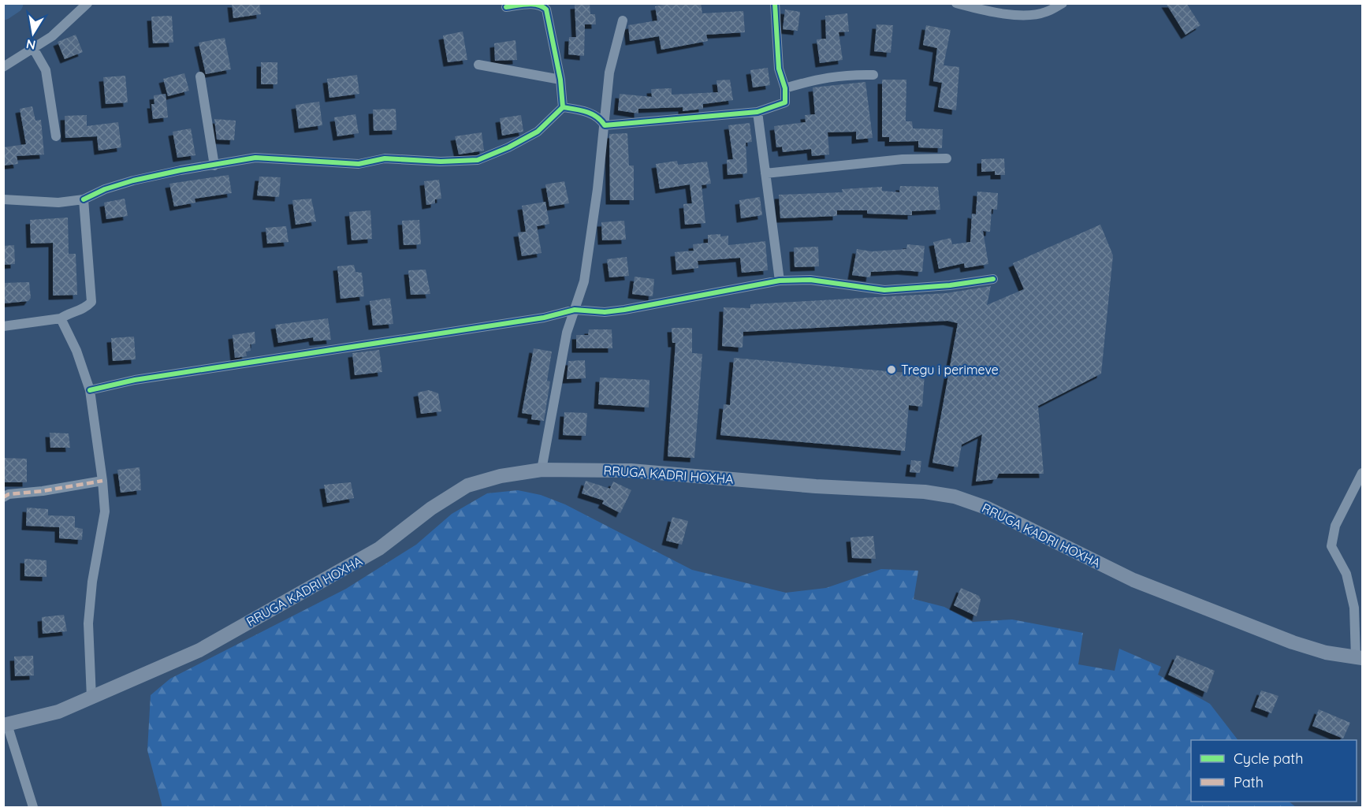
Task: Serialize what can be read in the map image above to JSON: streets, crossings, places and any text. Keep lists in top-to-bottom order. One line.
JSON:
{"streets":{"main road":["RRUGA KADRI HOXHA"]},"places":["Tregu i perimeve"],"legend":["Cycle path","Path"],"north":"bottom"}
